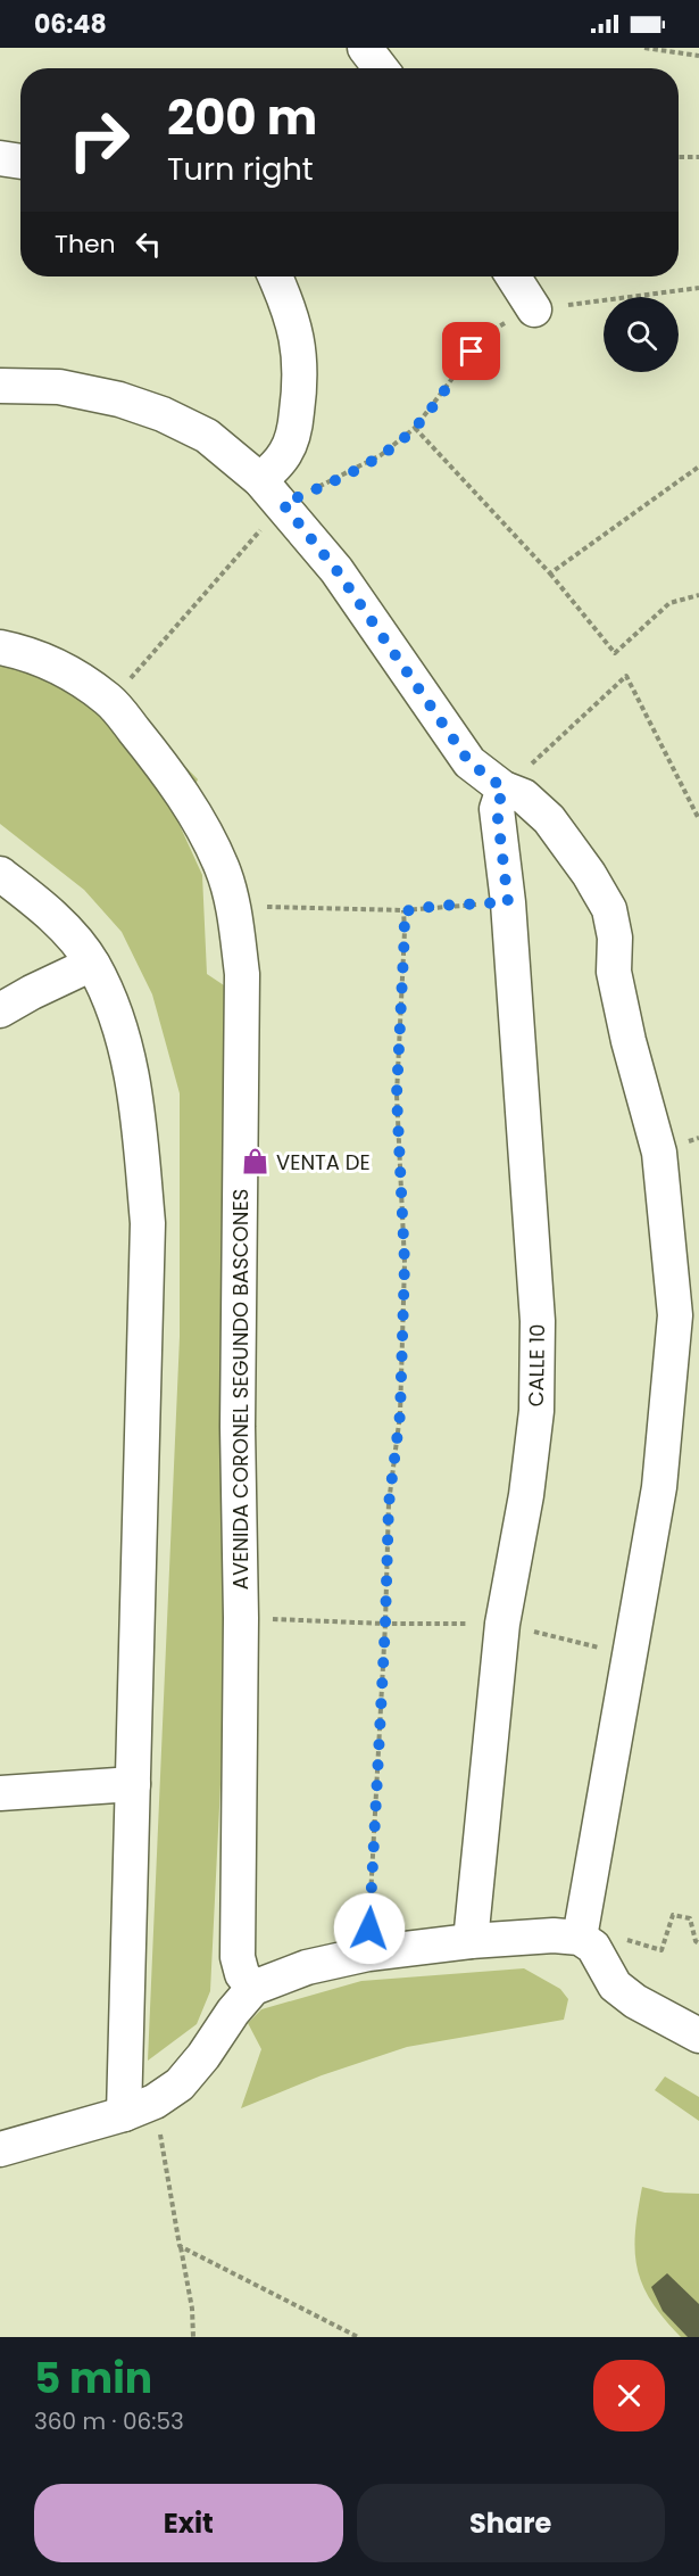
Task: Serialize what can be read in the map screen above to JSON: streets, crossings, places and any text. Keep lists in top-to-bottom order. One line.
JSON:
{"streets":{"street":["CALLE 10","AVENIDA CORONEL SEGUNDO BASCONES"]},"places":{"shop":["VENTA DE"]},"page":{"status":"06:48","turn":["200 m","Turn right"],"then":"Then","heading":["5 min","360 m · 06:53"],"buttons":["Exit","Share"]}}
